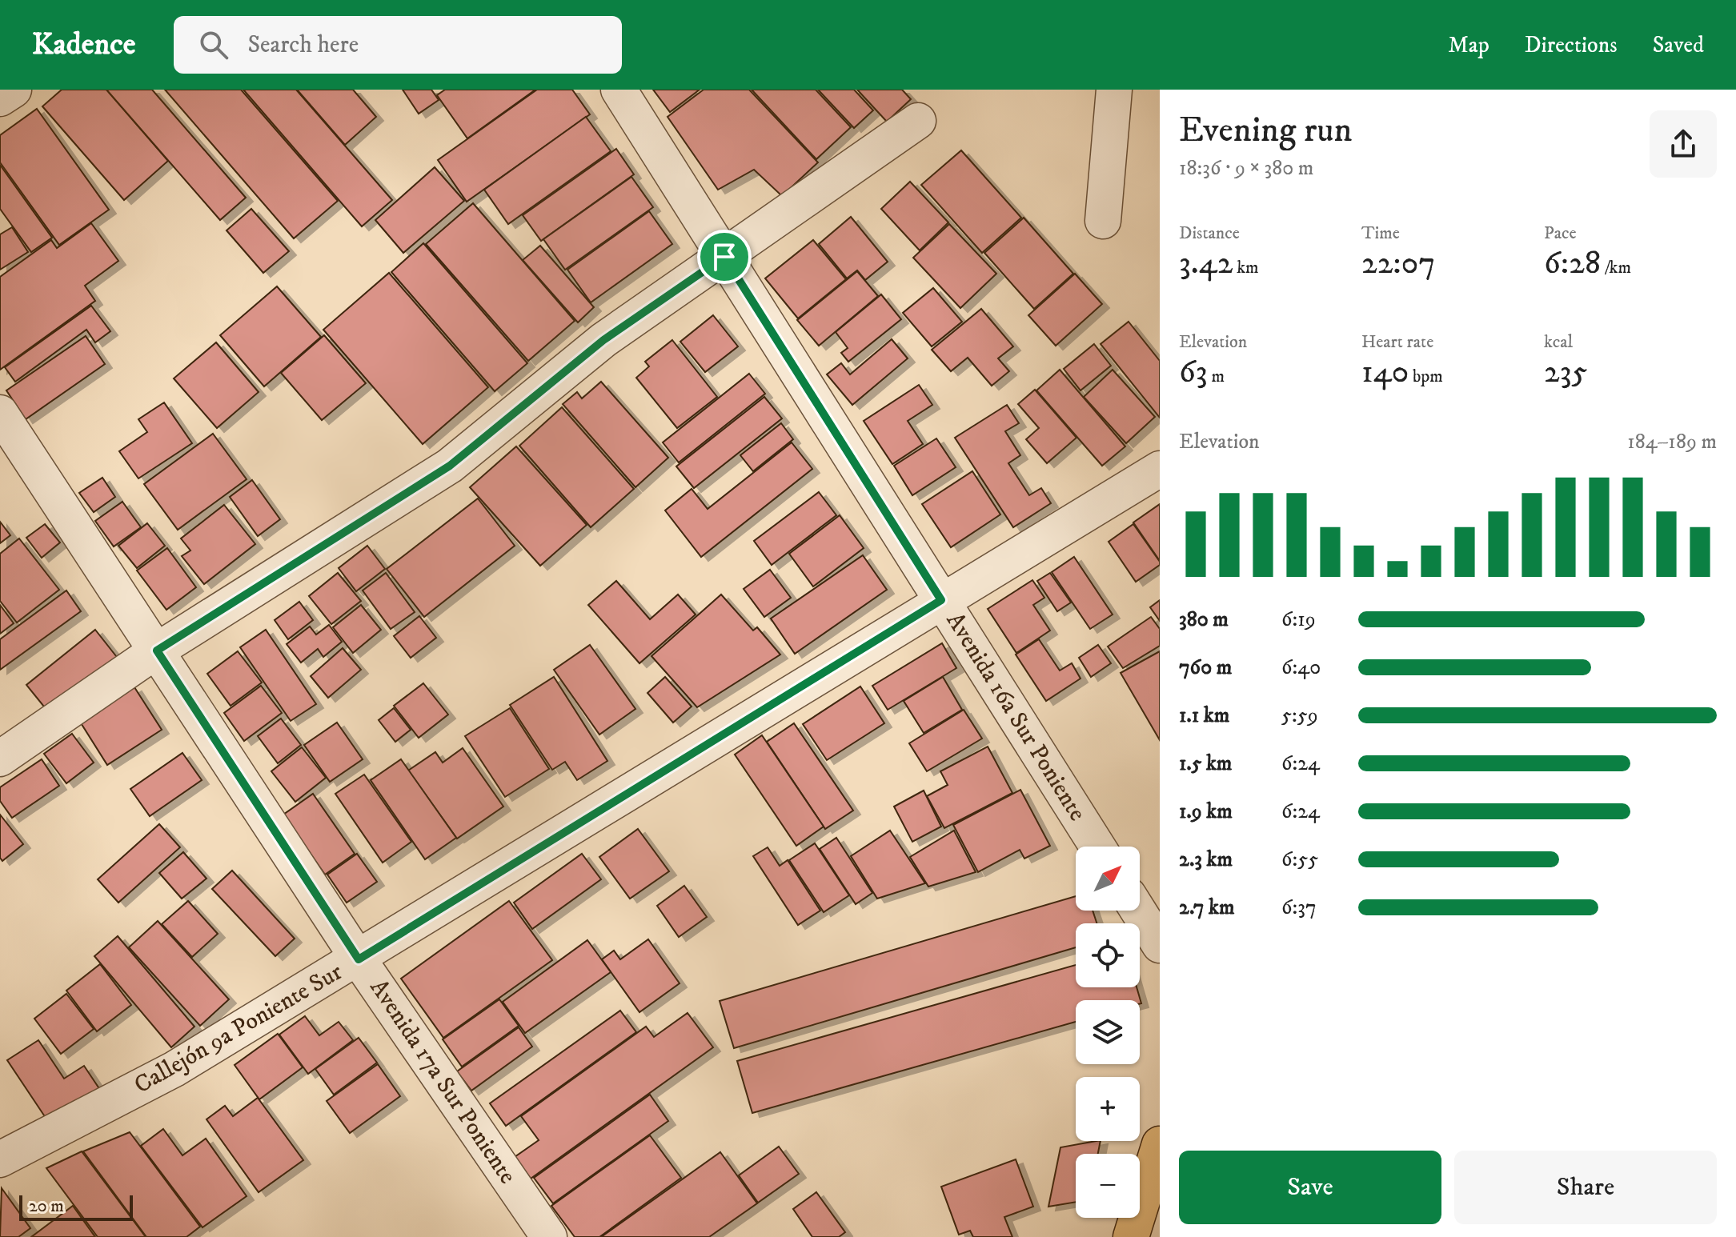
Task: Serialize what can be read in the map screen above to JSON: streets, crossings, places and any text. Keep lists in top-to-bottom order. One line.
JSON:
{"streets":{"street":["Avenida 16a Sur Poniente","Callejón 9a Poniente Sur","Avenida 17a Sur Poniente"]},"crossings":[["Avenida 16a Sur Poniente","Callejón 9a Poniente Sur"],["Callejón 9a Poniente Sur","Avenida 17a Sur Poniente"]],"scale_bar":"20 m","north":"top right","page":{"header":"Kadence","search":"Search here","nav":["Map","Directions","Saved"],"heading":["Evening run","18:36 · 9 × 380 m"],"stats":[["Distance","3.42 km"],["Time","22:07"],["Pace","6:28 /km"],["Elevation","63 m"],["Heart rate","140 bpm"],["kcal","235"]],"chart":["Elevation","184–189 m"],"list":[{"name":"380 m","note":"6:19"},{"name":"760 m","note":"6:40"},{"name":"1.1 km","note":"5:59"},{"name":"1.5 km","note":"6:24"},{"name":"1.9 km","note":"6:24"},{"name":"2.3 km","note":"6:55"},{"name":"2.7 km","note":"6:37"}],"map_buttons":["+","−"],"buttons":["Save","Share"],"scale":"20 m"}}
